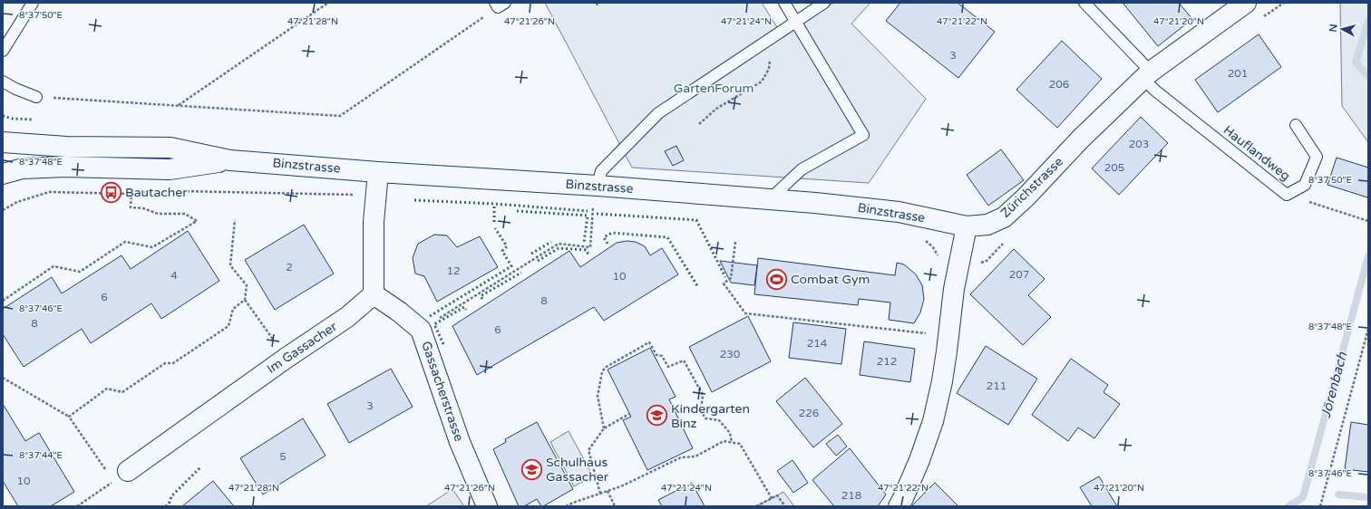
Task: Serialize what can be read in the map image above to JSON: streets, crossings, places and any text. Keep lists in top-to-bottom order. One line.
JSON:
{"streets":{"main road":["Binzstrasse","Zürichstrasse","Im Gassacher","Gassacherstrasse"],"lane":["Hauflandweg"]},"crossings":[["Hauflandweg","Zürichstrasse"],["Binzstrasse","Zürichstrasse"],["Im Gassacher","Gassacherstrasse"]],"water":["Jörenbach"],"parks":["GartenForum"],"places":{"bus stop":["Bautacher"],"sports":["Combat Gym"],"school or university":["Kindergarten Binz","Schulhaus Gassacher"]},"house_numbers":["3","201","206","203","205","2","12","207","4","10","6","8","8","6","214","230","212","211","3","226","5","10","218"],"north":"left","coordinates":["8°37'50\"E","47°21'20\"N","47°21'28\"N","47°21'26\"N","47°21'24\"N","47°21'22\"N","8°37'48\"E","8°37'46\"E","8°37'44\"E"]}
